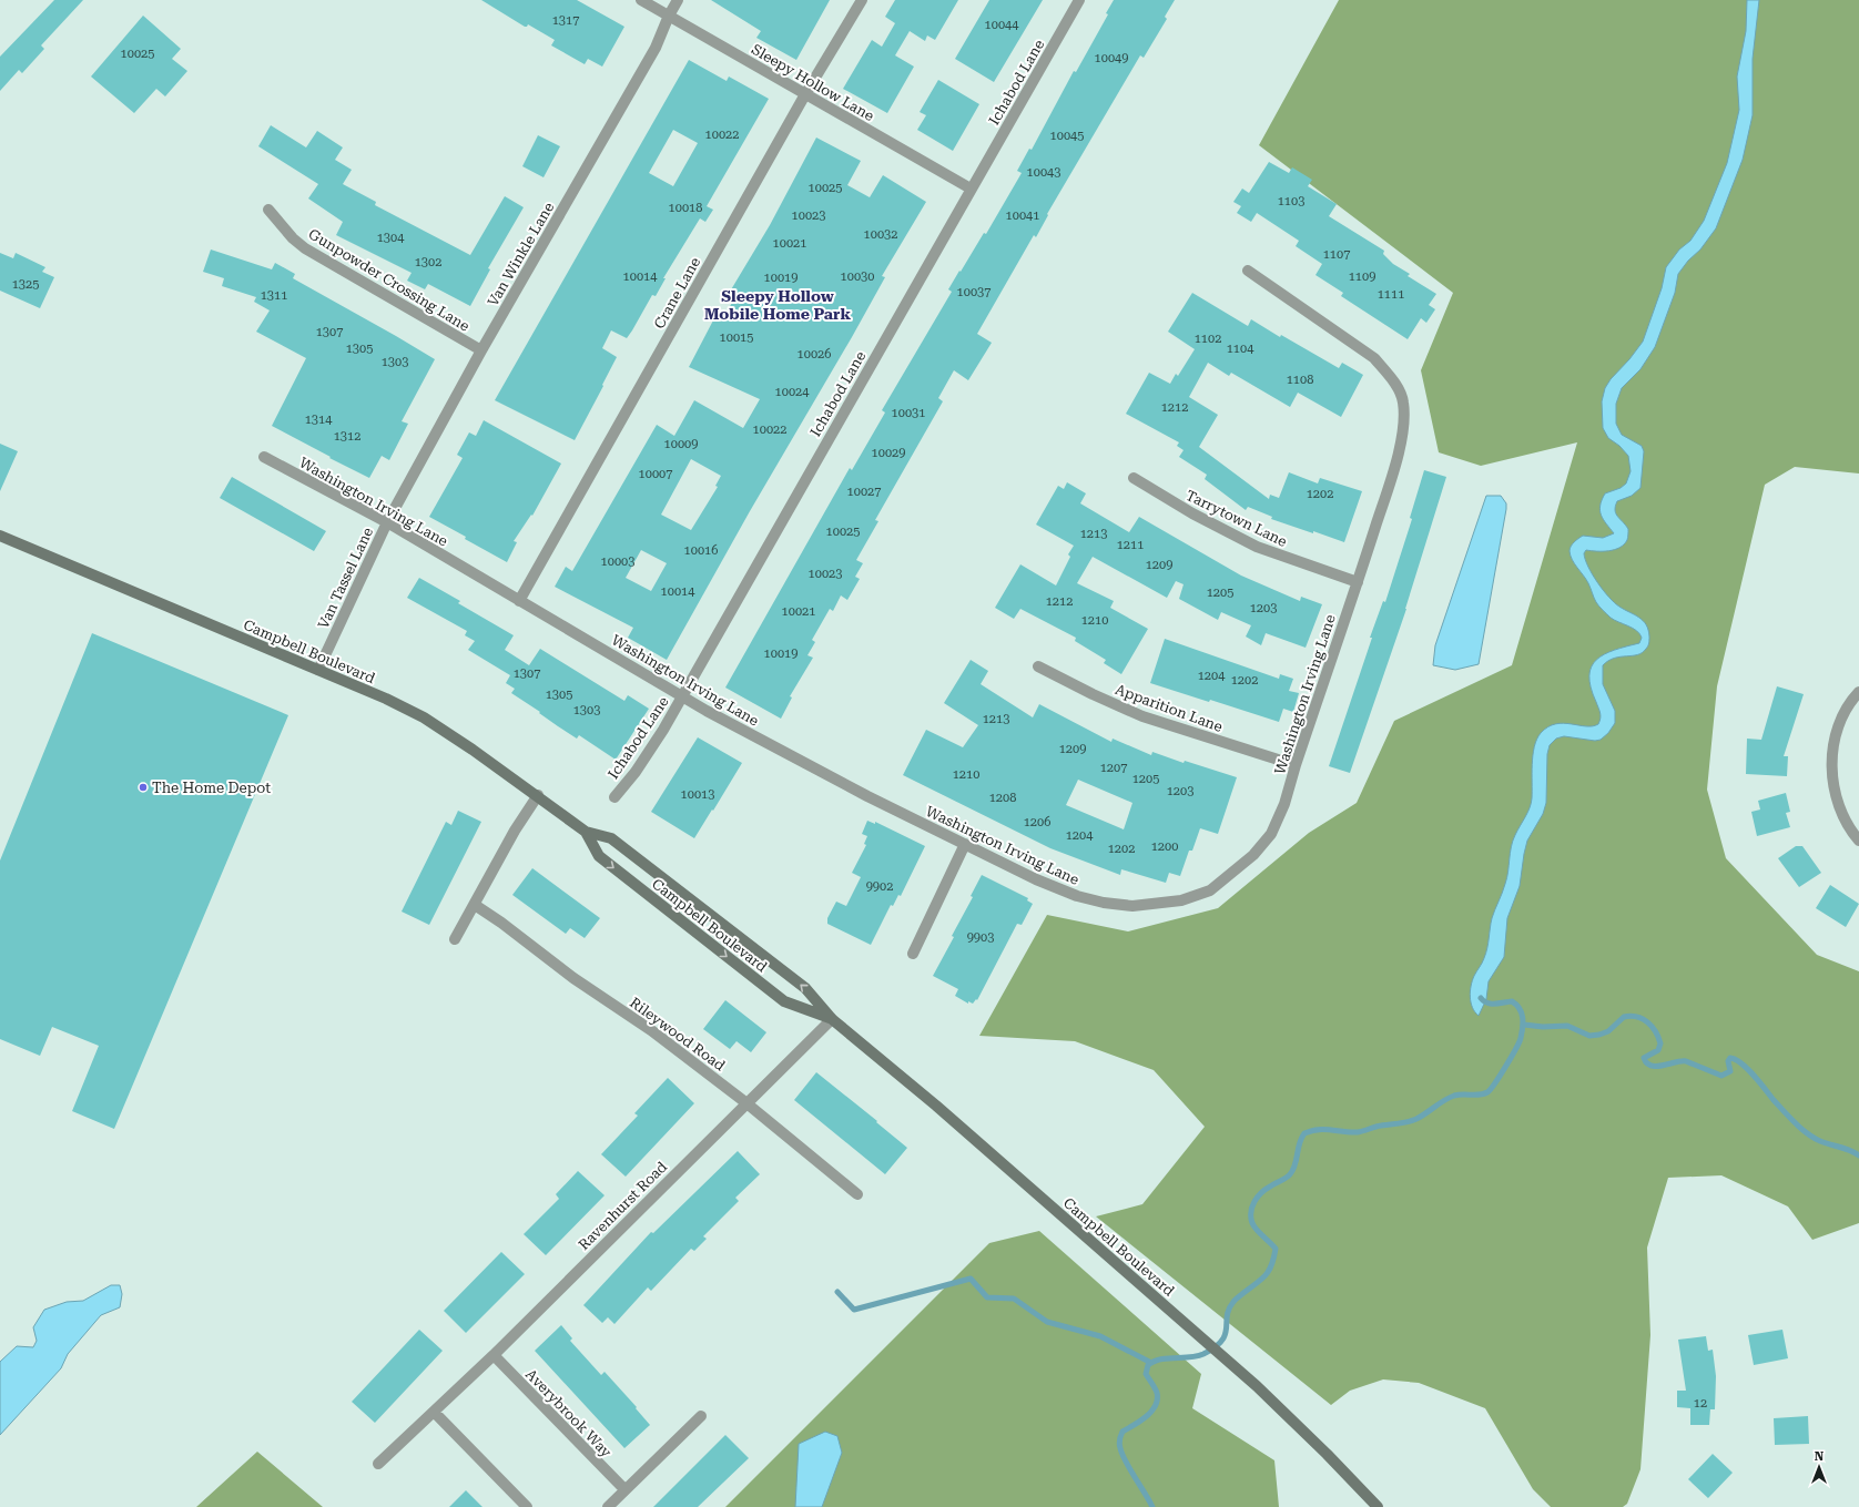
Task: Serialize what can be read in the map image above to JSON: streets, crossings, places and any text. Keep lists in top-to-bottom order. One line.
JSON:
{"streets":{"street":["Sleepy Hollow Lane","Ichabod Lane","Van Winkle Lane","Gunpowder Crossing Lane","Crane Lane","Washington Irving Lane","Tarrytown Lane","Van Tassel Lane","Campbell Boulevard","Apparition Lane","Rileywood Road","Ravenhurst Road","Averybrook Way"]},"crossings":[["Sleepy Hollow Lane","Ichabod Lane"],["Sleepy Hollow Lane","Van Winkle Lane"],["Sleepy Hollow Lane","Crane Lane"],["Ichabod Lane","Washington Irving Lane"],["Van Winkle Lane","Gunpowder Crossing Lane"],["Van Winkle Lane","Washington Irving Lane"],["Van Winkle Lane","Van Tassel Lane"],["Crane Lane","Washington Irving Lane"],["Washington Irving Lane","Tarrytown Lane"],["Washington Irving Lane","Van Tassel Lane"],["Washington Irving Lane","Apparition Lane"],["Van Tassel Lane","Campbell Boulevard"],["Campbell Boulevard","Ravenhurst Road"],["Rileywood Road","Ravenhurst Road"],["Ravenhurst Road","Averybrook Way"]],"districts":["Sleepy Hollow Mobile Home Park"],"places":["The Home Depot"],"house_numbers":["1317","10044","10025","10049","10022","10045","10043","10025","1103","10018","10023","10041","10032","1304","10021","1107","1302","10014","10030","1109","10019","1325","10037","1111","1311","1307","10015","1102","1305","1104","10026","1303","1108","10024","1212","10031","1314","10022","1312","10009","10029","10007","10027","1202","10025","1213","1211","10016","10003","1209","10023","10014","1205","1212","1203","10021","1210","10019","1307","1204","1202","1305","1303","1213","1209","1207","1210","1205","1203","10013","1208","1206","1204","1200","1202","9902","9903","12"],"north":"top"}
